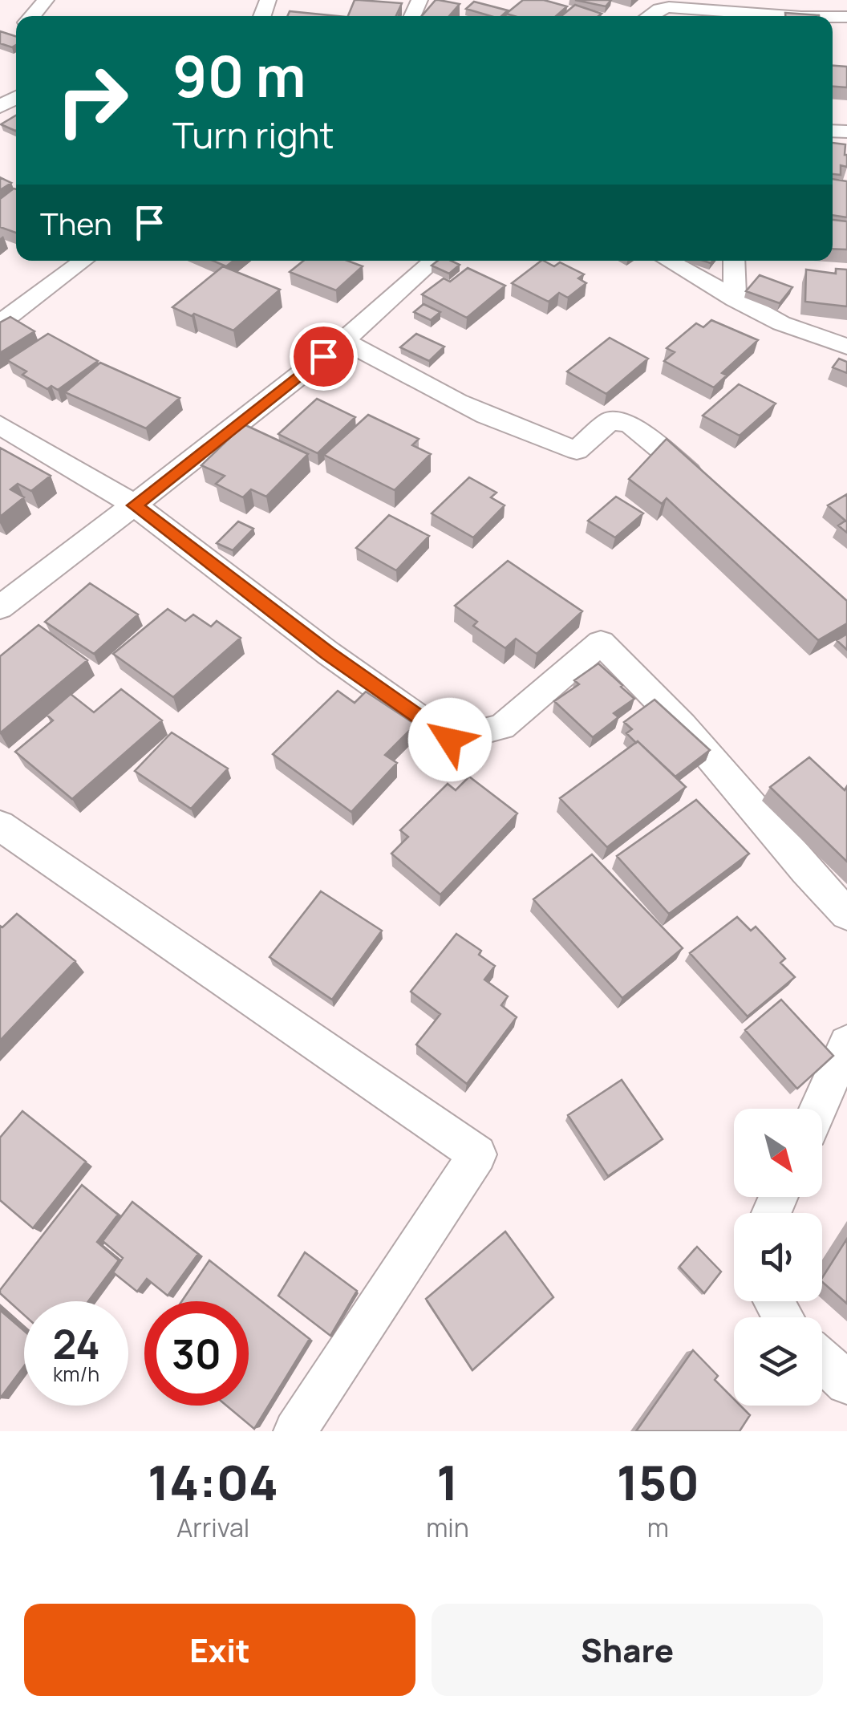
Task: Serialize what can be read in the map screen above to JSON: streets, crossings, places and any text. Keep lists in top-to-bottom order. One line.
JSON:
{"north":"bottom right","page":{"turn":["90 m","Turn right"],"then":"Then","speed":"24 km/h","limit":"30","eta":["14:04","Arrival","1","min","150","m"],"buttons":["Exit","Share"]}}
